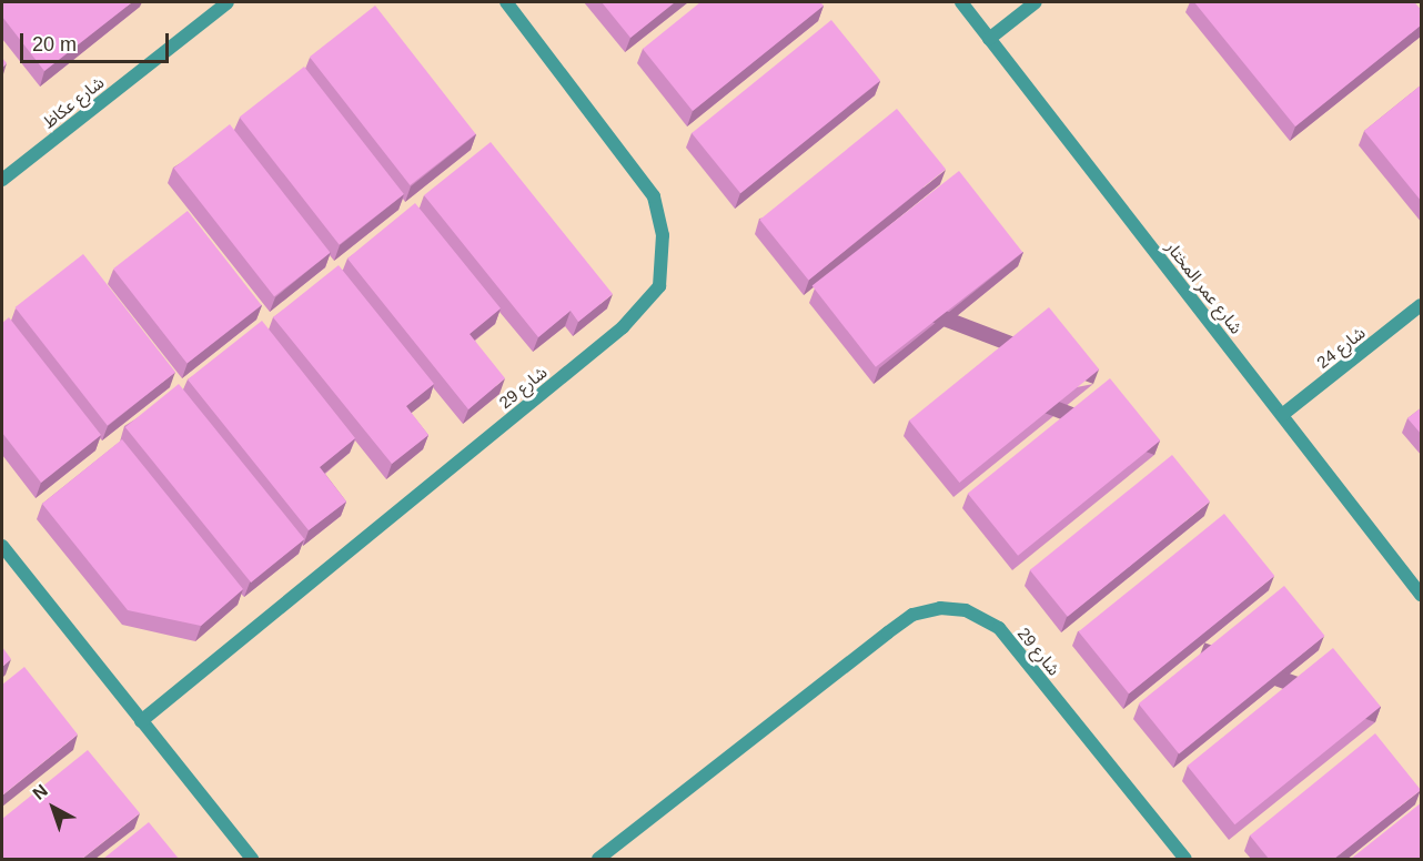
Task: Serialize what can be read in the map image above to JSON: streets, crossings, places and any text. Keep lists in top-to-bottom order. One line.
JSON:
{"streets":{"street":["شارع عكاظ","شارع عمر المختار","شارع 24","شارع 29"]},"crossings":[["شارع عمر المختار","شارع 24"]],"scale_bar":"20 m","north":"top left"}
